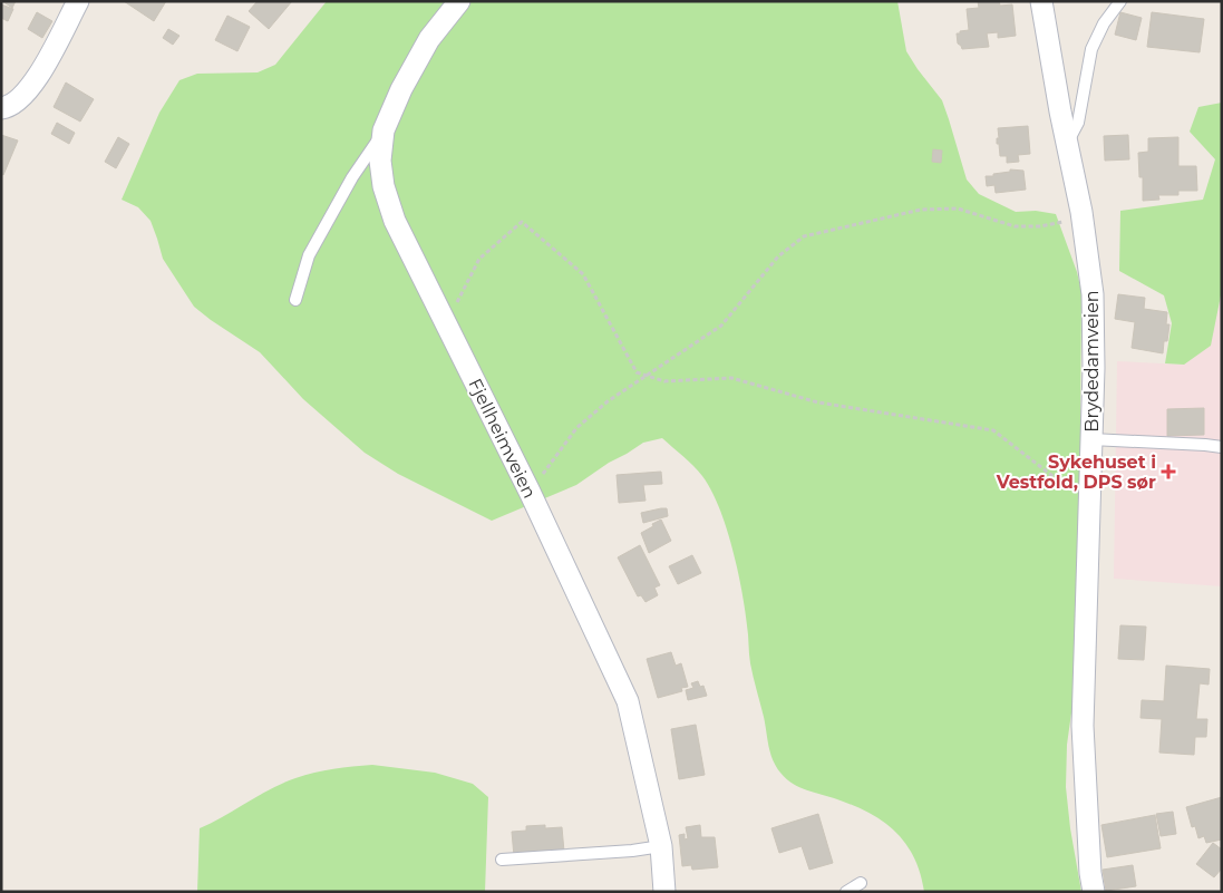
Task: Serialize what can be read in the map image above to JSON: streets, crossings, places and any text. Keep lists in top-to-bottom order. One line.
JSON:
{"streets":{"street":["Brydedamveien","Fjellheimveien"]},"places":{"health":["Sykehuset i Vestfold, DPS sør"]}}
